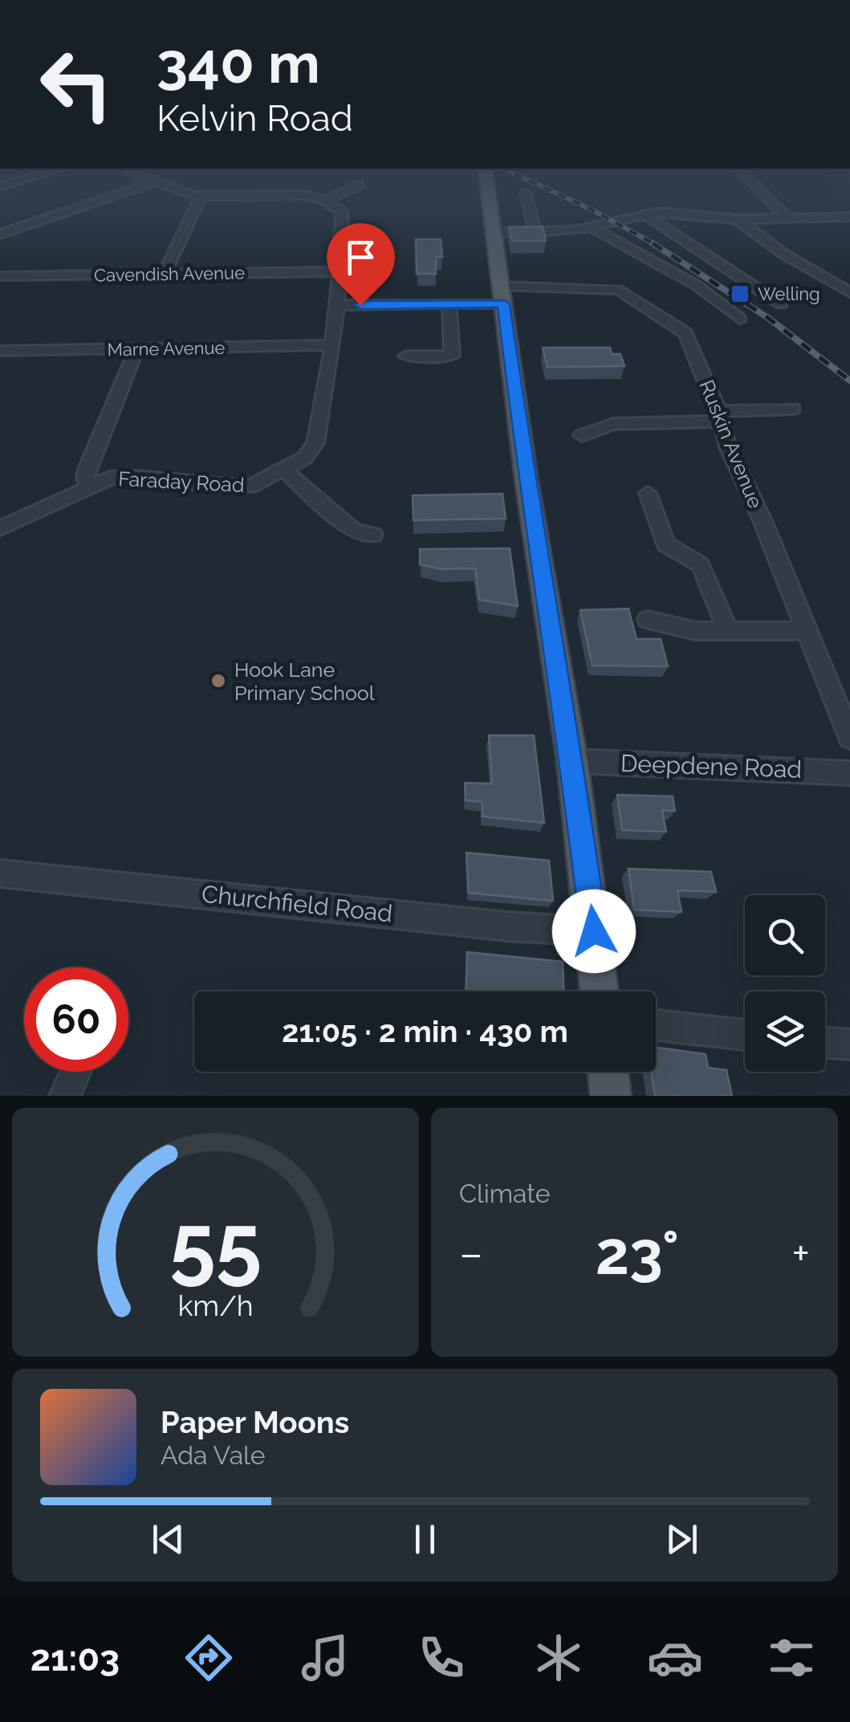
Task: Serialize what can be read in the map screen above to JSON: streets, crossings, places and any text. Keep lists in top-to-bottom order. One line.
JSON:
{"streets":{"street":["Cavendish Avenue","Marne Avenue","Ruskin Avenue","Faraday Road","Deepdene Road","Churchfield Road"]},"crossings":[["Cavendish Avenue","Faraday Road"],["Marne Avenue","Faraday Road"],["Ruskin Avenue","Faraday Road"]],"places":{"transit":["Welling"],"other":["Hook Lane Primary School"]},"page":{"turn":["340 m","Kelvin Road"],"limit":"60","trip":"21:05 · 2 min · 430 m","tile":"Climate","heat":["−","23°","+"],"song":["Paper Moons","Ada Vale"],"tabs":"21:03","gauge":["55","km/h"]}}
